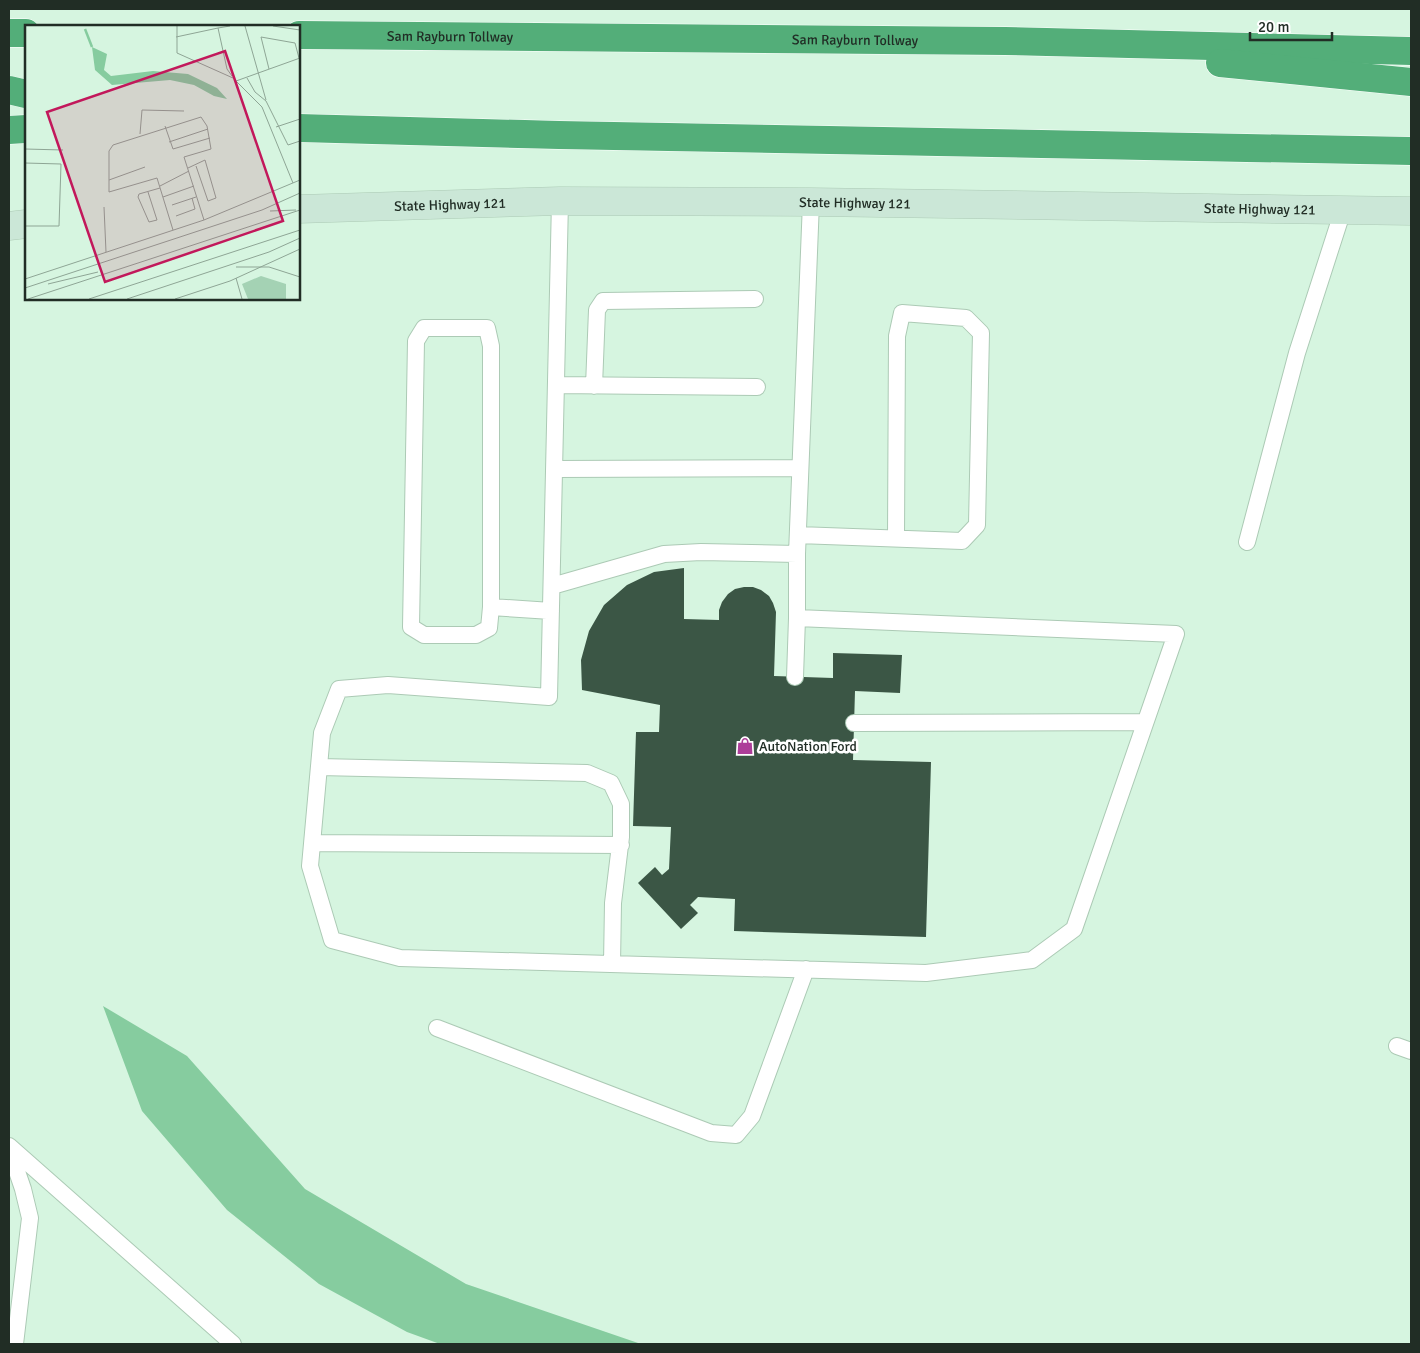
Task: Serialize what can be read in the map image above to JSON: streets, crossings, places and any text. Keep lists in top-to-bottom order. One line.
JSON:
{"streets":{"highway":["Sam Rayburn Tollway"],"main road":["State Highway 121"]},"places":{"shop":["AutoNation Ford"]},"scale_bar":"20 m"}
